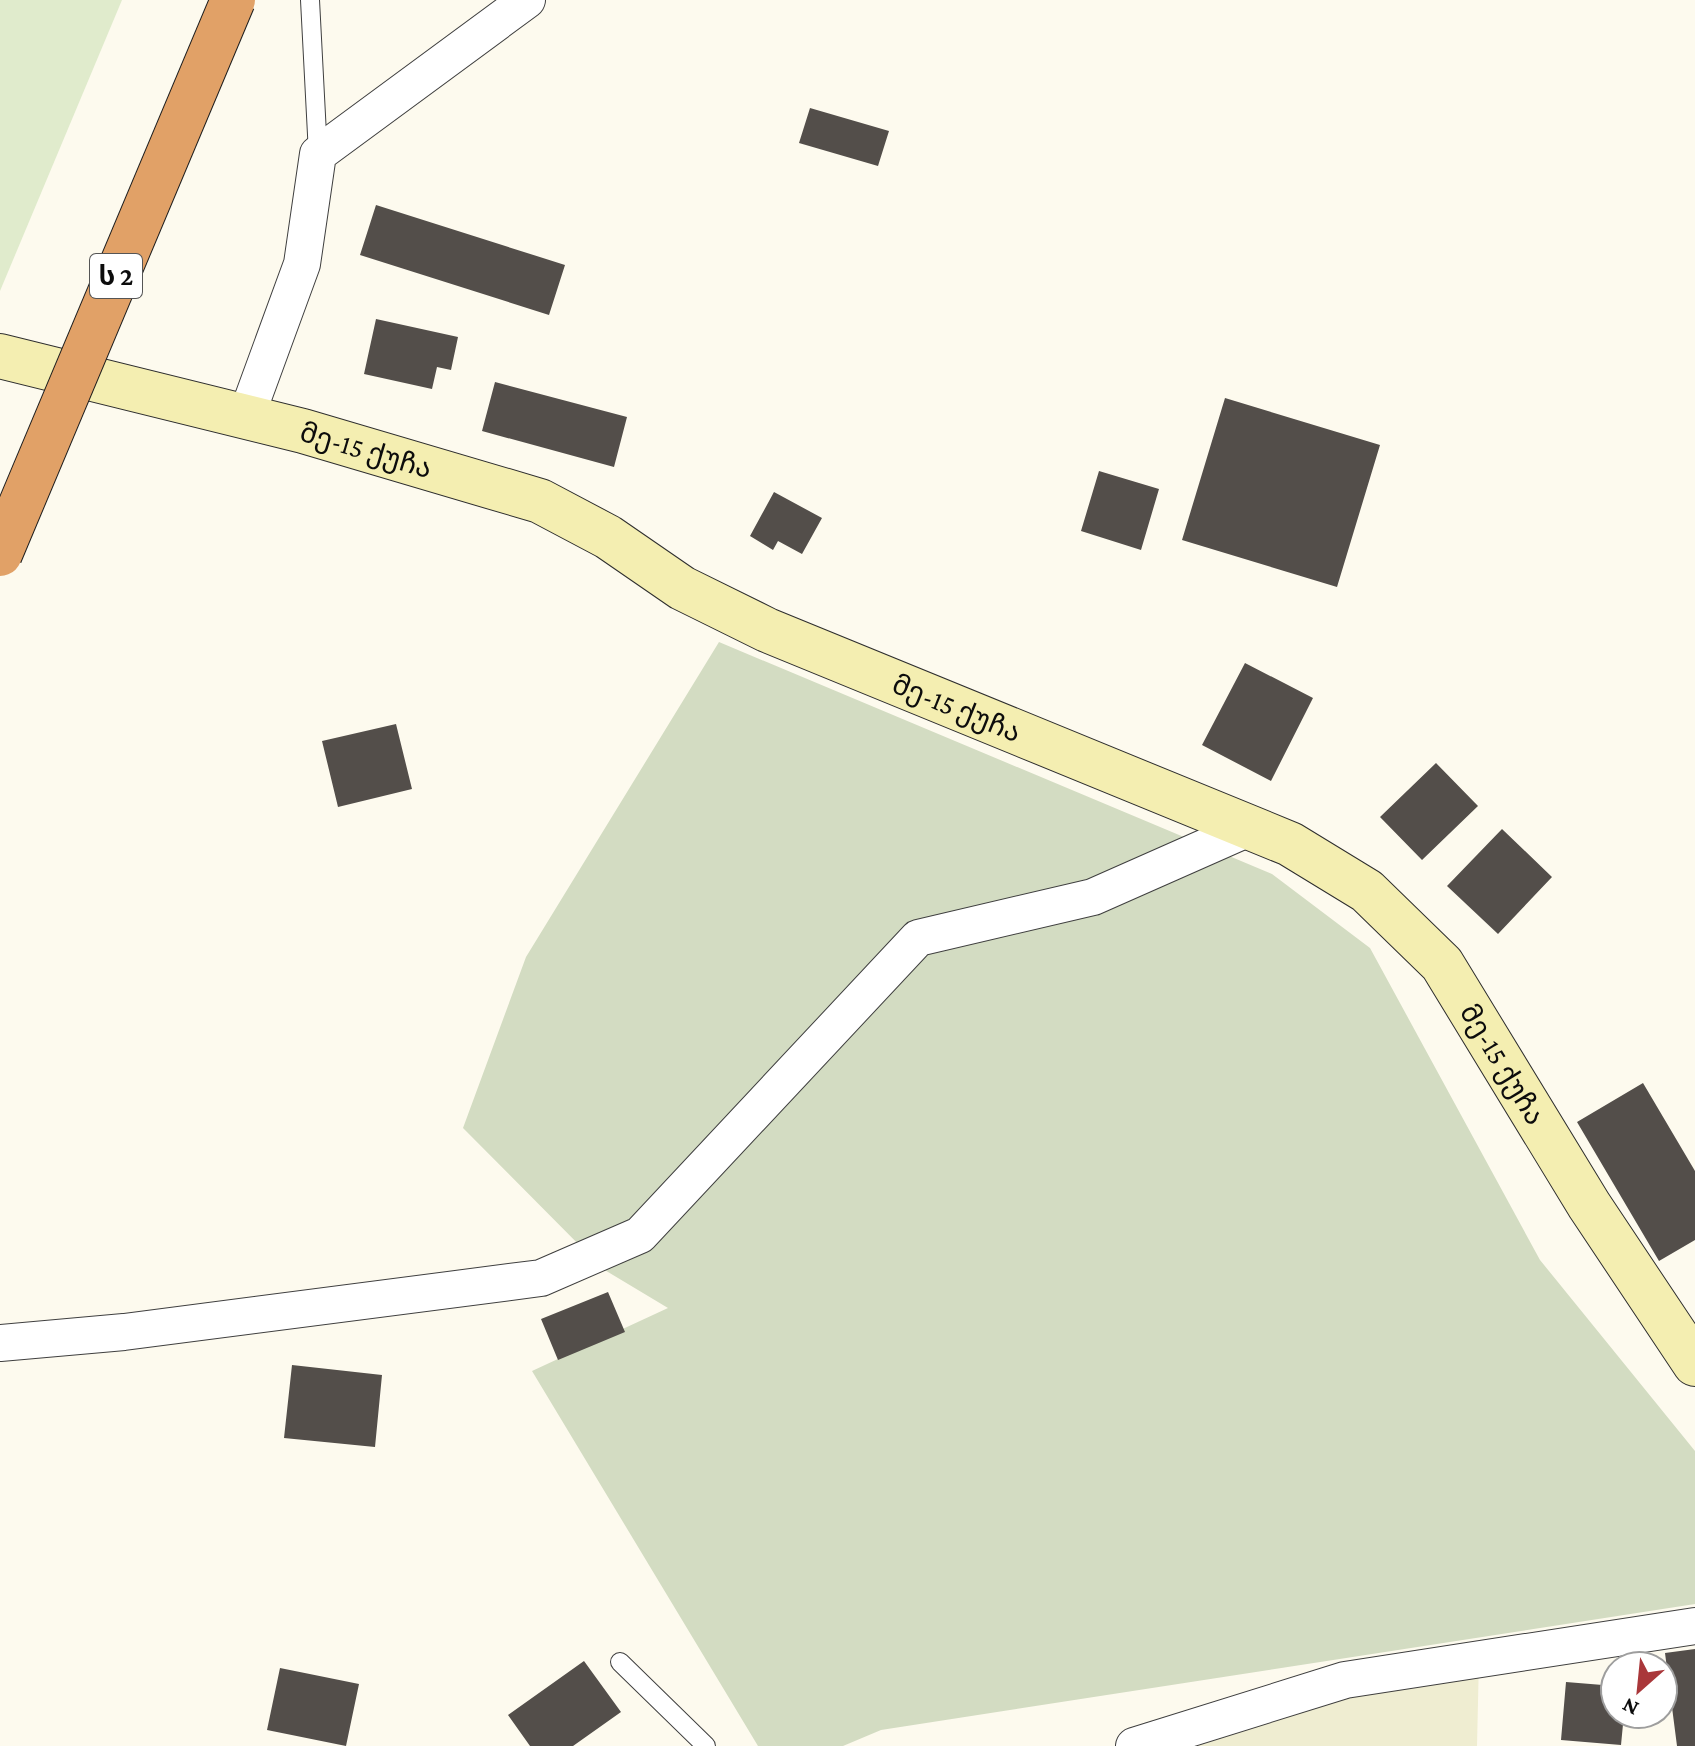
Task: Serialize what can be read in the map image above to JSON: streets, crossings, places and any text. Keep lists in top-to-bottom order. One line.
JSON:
{"streets":{"highway":["ს 2"],"street":["მე-15 ქუჩა"]},"north":"bottom left"}
